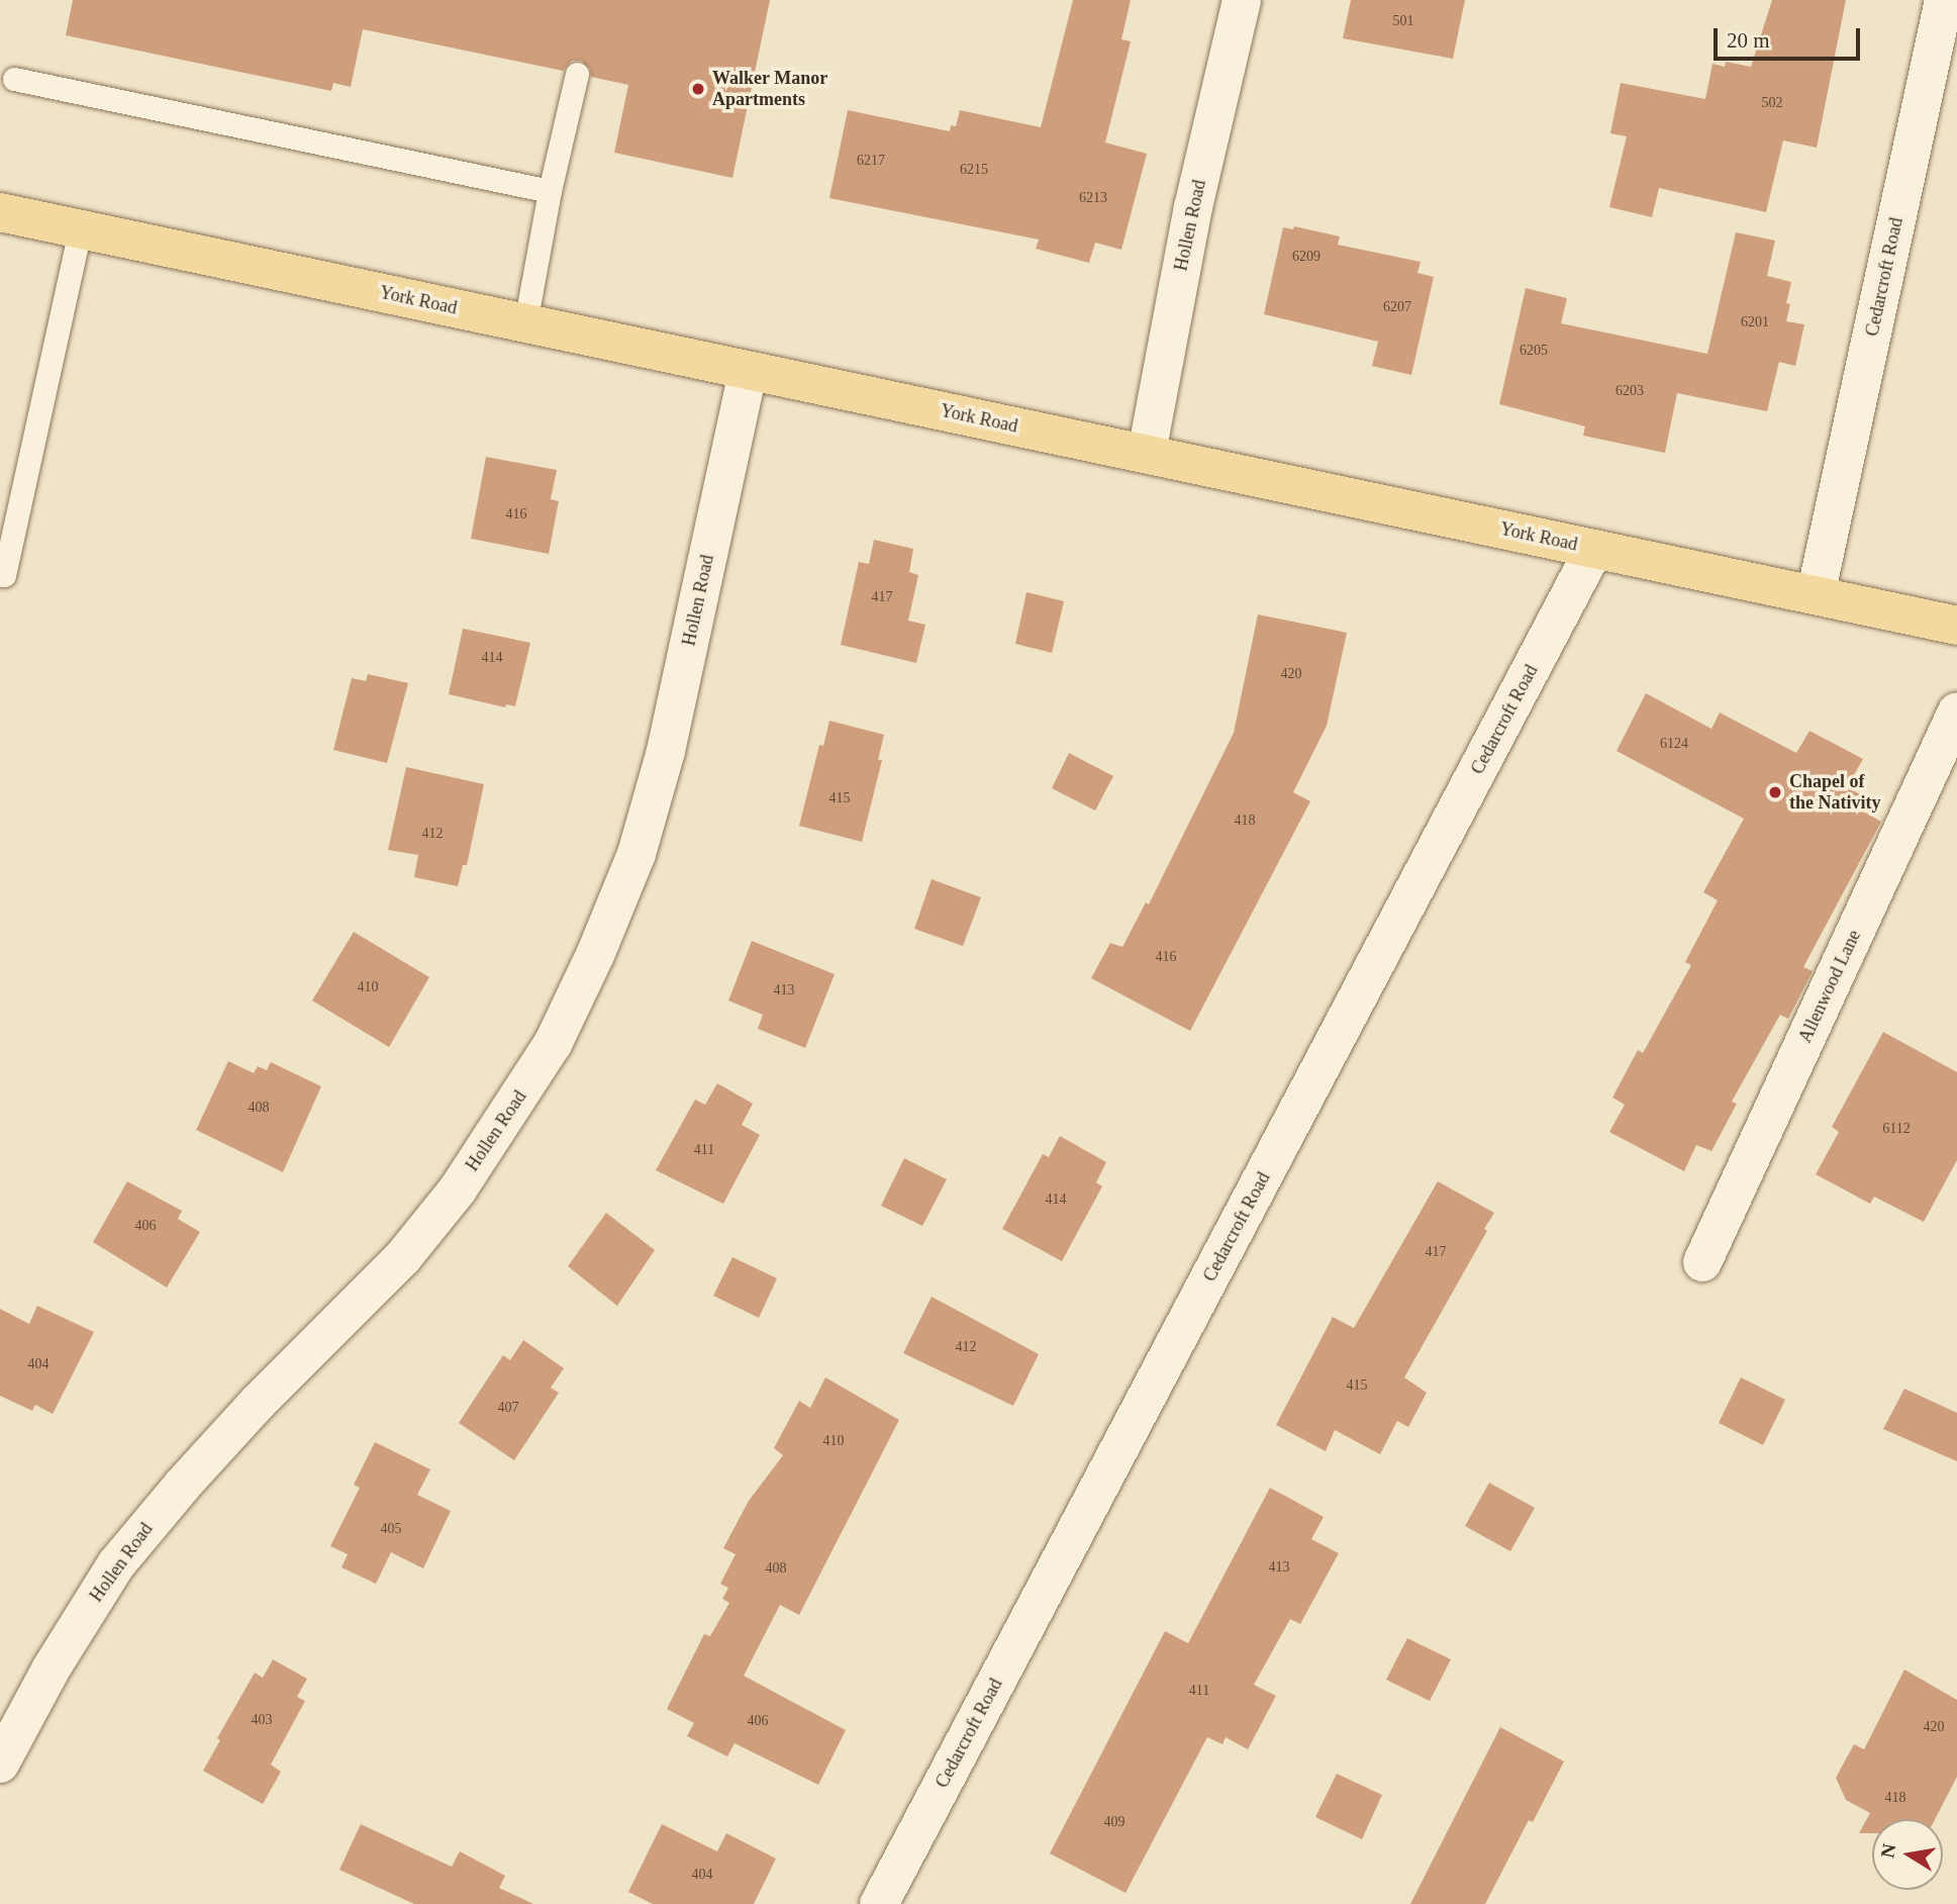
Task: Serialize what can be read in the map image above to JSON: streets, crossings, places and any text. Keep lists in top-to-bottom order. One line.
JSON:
{"streets":{"main road":["York Road"],"street":["Hollen Road","Cedarcroft Road","Allenwood Lane"]},"crossings":[["Hollen Road","York Road"],["Cedarcroft Road","York Road"]],"places":["Walker Manor Apartments","Chapel of the Nativity"],"house_numbers":["501","502","6217","6215","6213","6209","6207","6201","6205","6203","416","417","414","420","6124","415","418","412","416","410","413","408","6112","411","414","406","417","412","404","415","407","410","405","413","408","411","403","406","420","418","409","404"],"scale_bar":"20 m","north":"left"}
